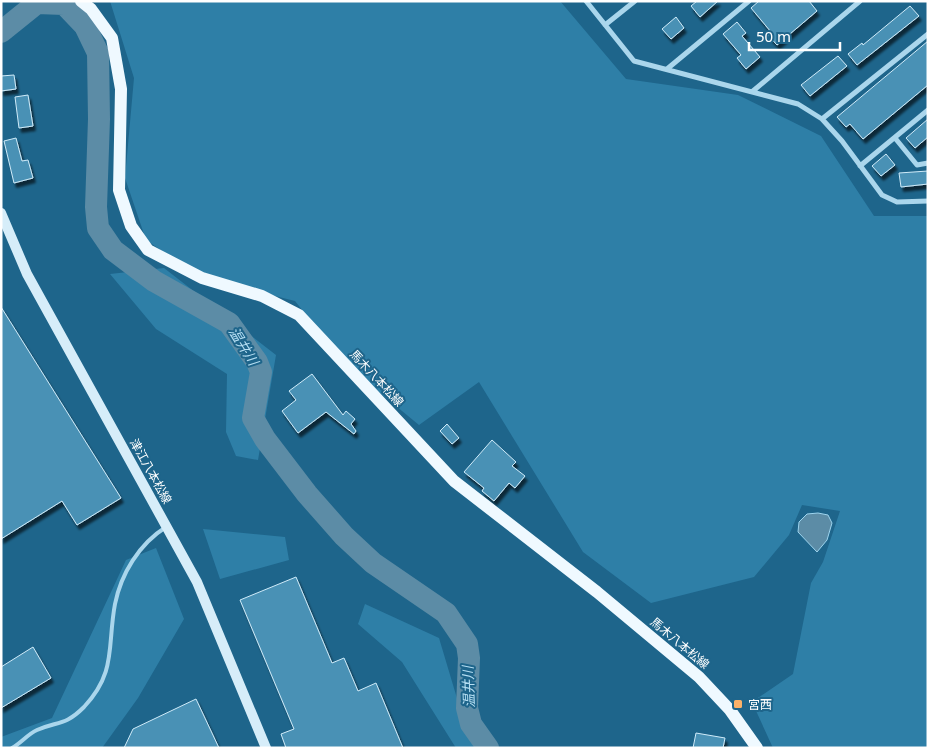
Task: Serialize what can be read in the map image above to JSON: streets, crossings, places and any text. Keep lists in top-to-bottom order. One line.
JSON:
{"streets":{"main road":["馬木八本松線","津江八本松線"]},"water":["温井川"],"places":{"transit":["宮西"]},"scale_bar":"50 m"}
